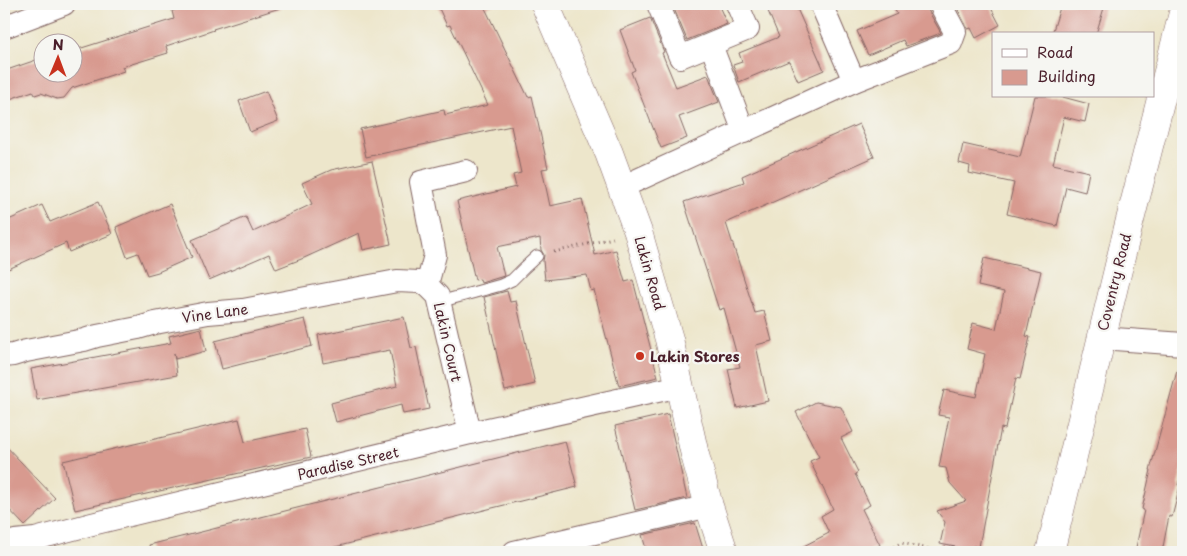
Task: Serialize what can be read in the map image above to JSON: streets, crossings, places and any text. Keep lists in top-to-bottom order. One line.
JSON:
{"streets":{"street":["Lakin Road","Coventry Road","Vine Lane","Lakin Court","Paradise Street"]},"crossings":[["Lakin Road","Paradise Street"],["Vine Lane","Lakin Court"],["Lakin Court","Paradise Street"]],"places":["Lakin Stores"],"legend":["Road","Building"],"north":"top"}
